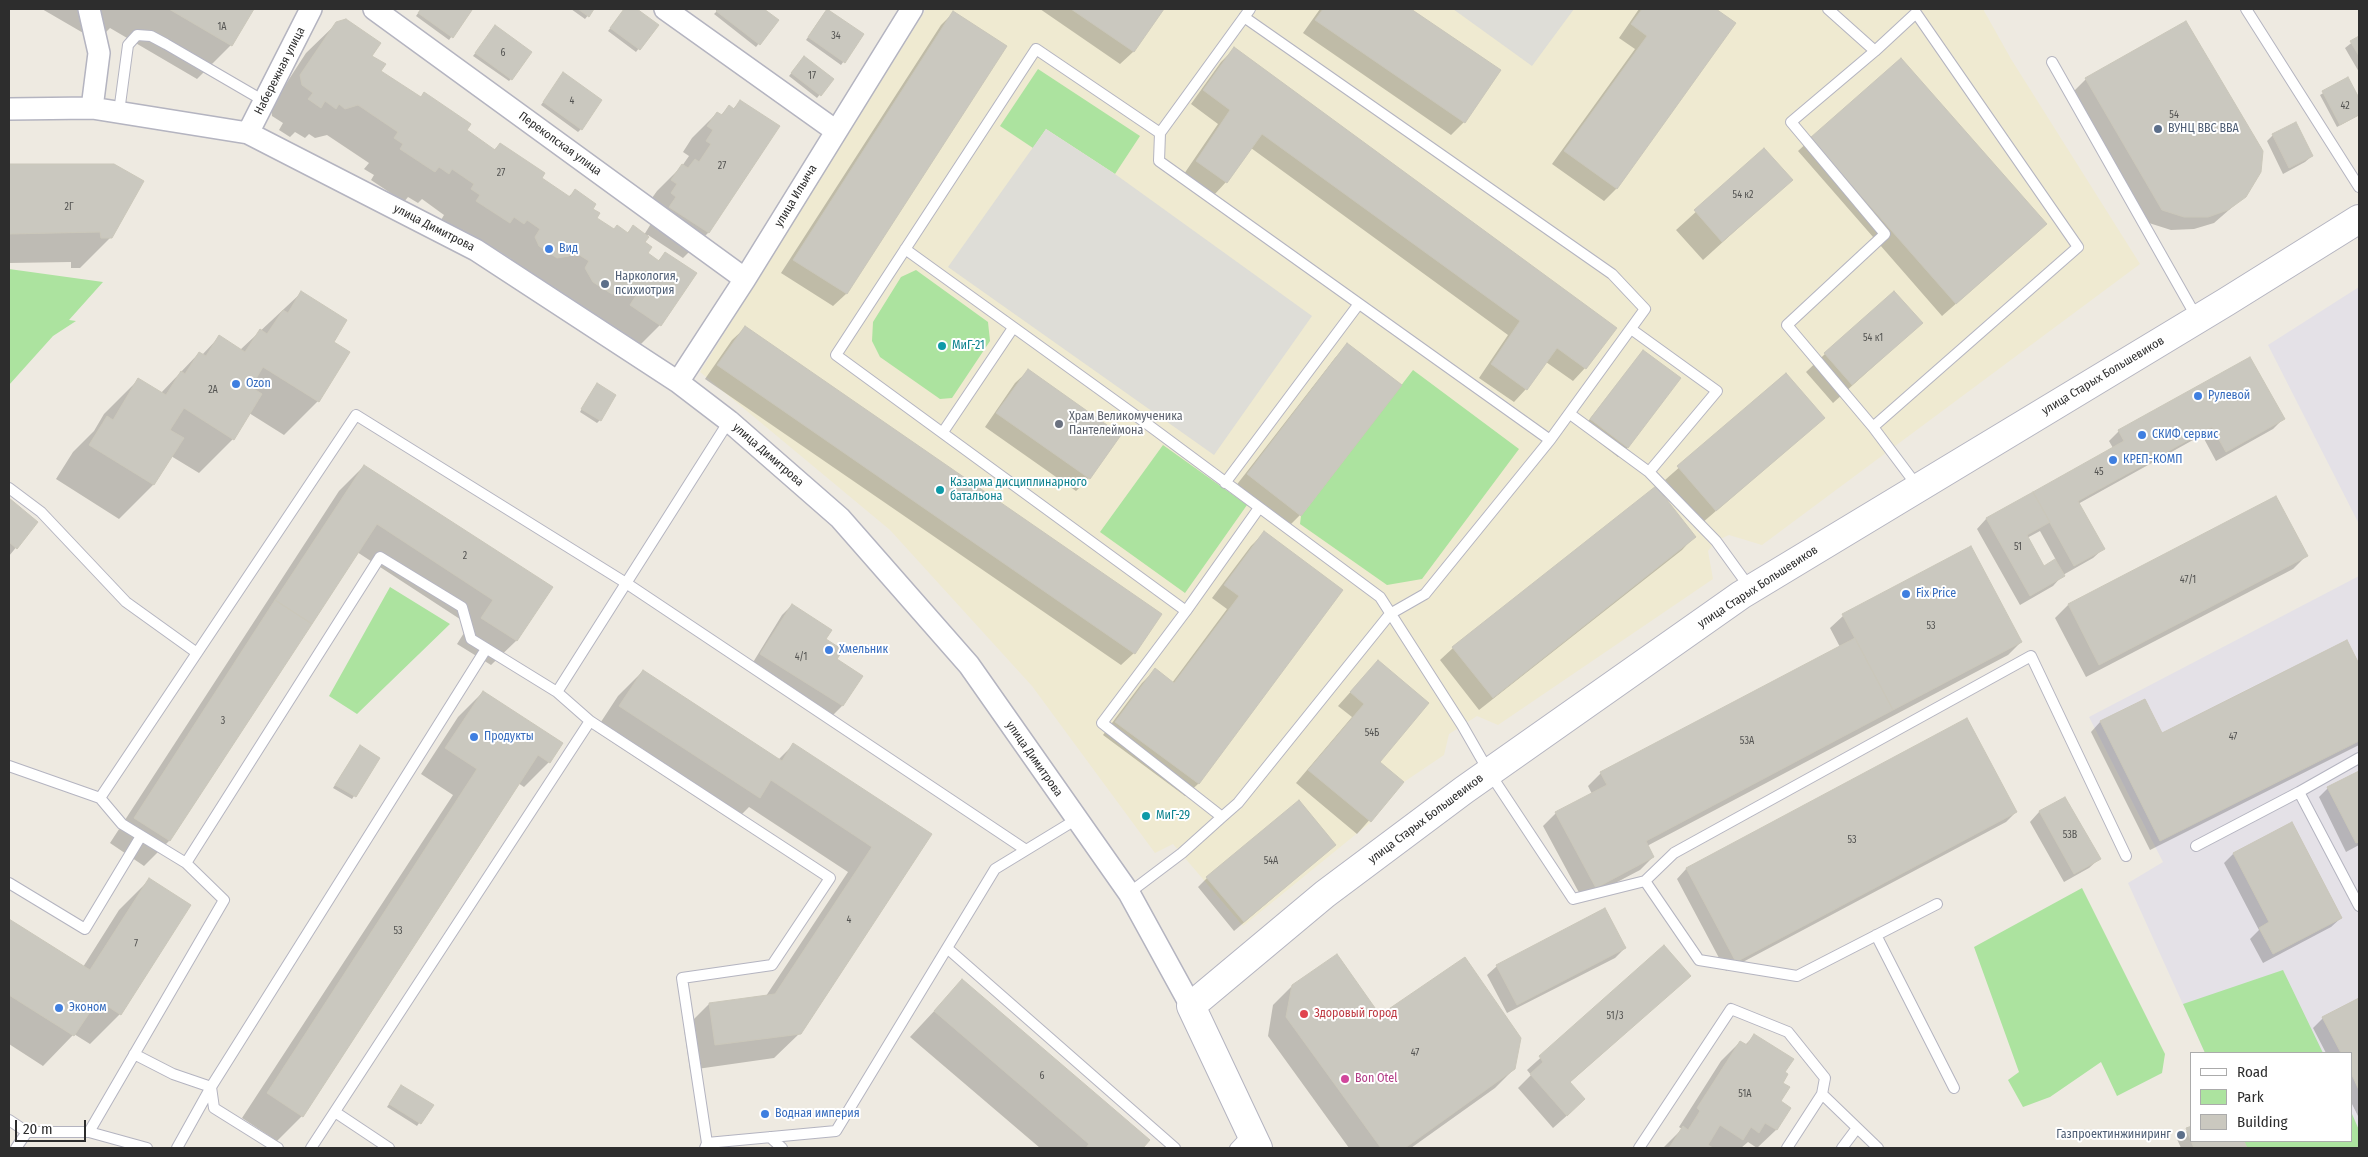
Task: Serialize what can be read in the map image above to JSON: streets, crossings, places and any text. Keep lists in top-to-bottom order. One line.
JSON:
{"streets":{"street":["Набережная улица","Перекопская улица","улица Ильича","улица Димитрова","улица Старых Большевиков"]},"crossings":[["Набережная улица","улица Димитрова"],["Перекопская улица","улица Ильича"],["улица Ильича","улица Димитрова"],["улица Димитрова","улица Старых Большевиков"]],"places":["ВУНЦ ВВС ВВА","Вид","Наркология, психиотрия","МиГ-21","Ozon","Рулевой","Храм Великомученика Пантелеймона","СКИФ сервис","КРЕП-КОМП","Казарма дисциплинарного батальона","Fix Price","Хмельник","Продукты","МиГ-29","Эконом","Здоровый город","Bon Otel","Водная империя","Газпроектинжиниринг"],"house_numbers":["1А","34","6","17","4","42","54","27","27","54 к2","2Г","54 к1","2А","45","51","2","47/1","53","4/1","3","54Б","47","53А","53В","53","54А","4","53","7","51/3","47","6","51А"],"legend":["Road","Park","Building"],"scale_bar":"20 m"}
